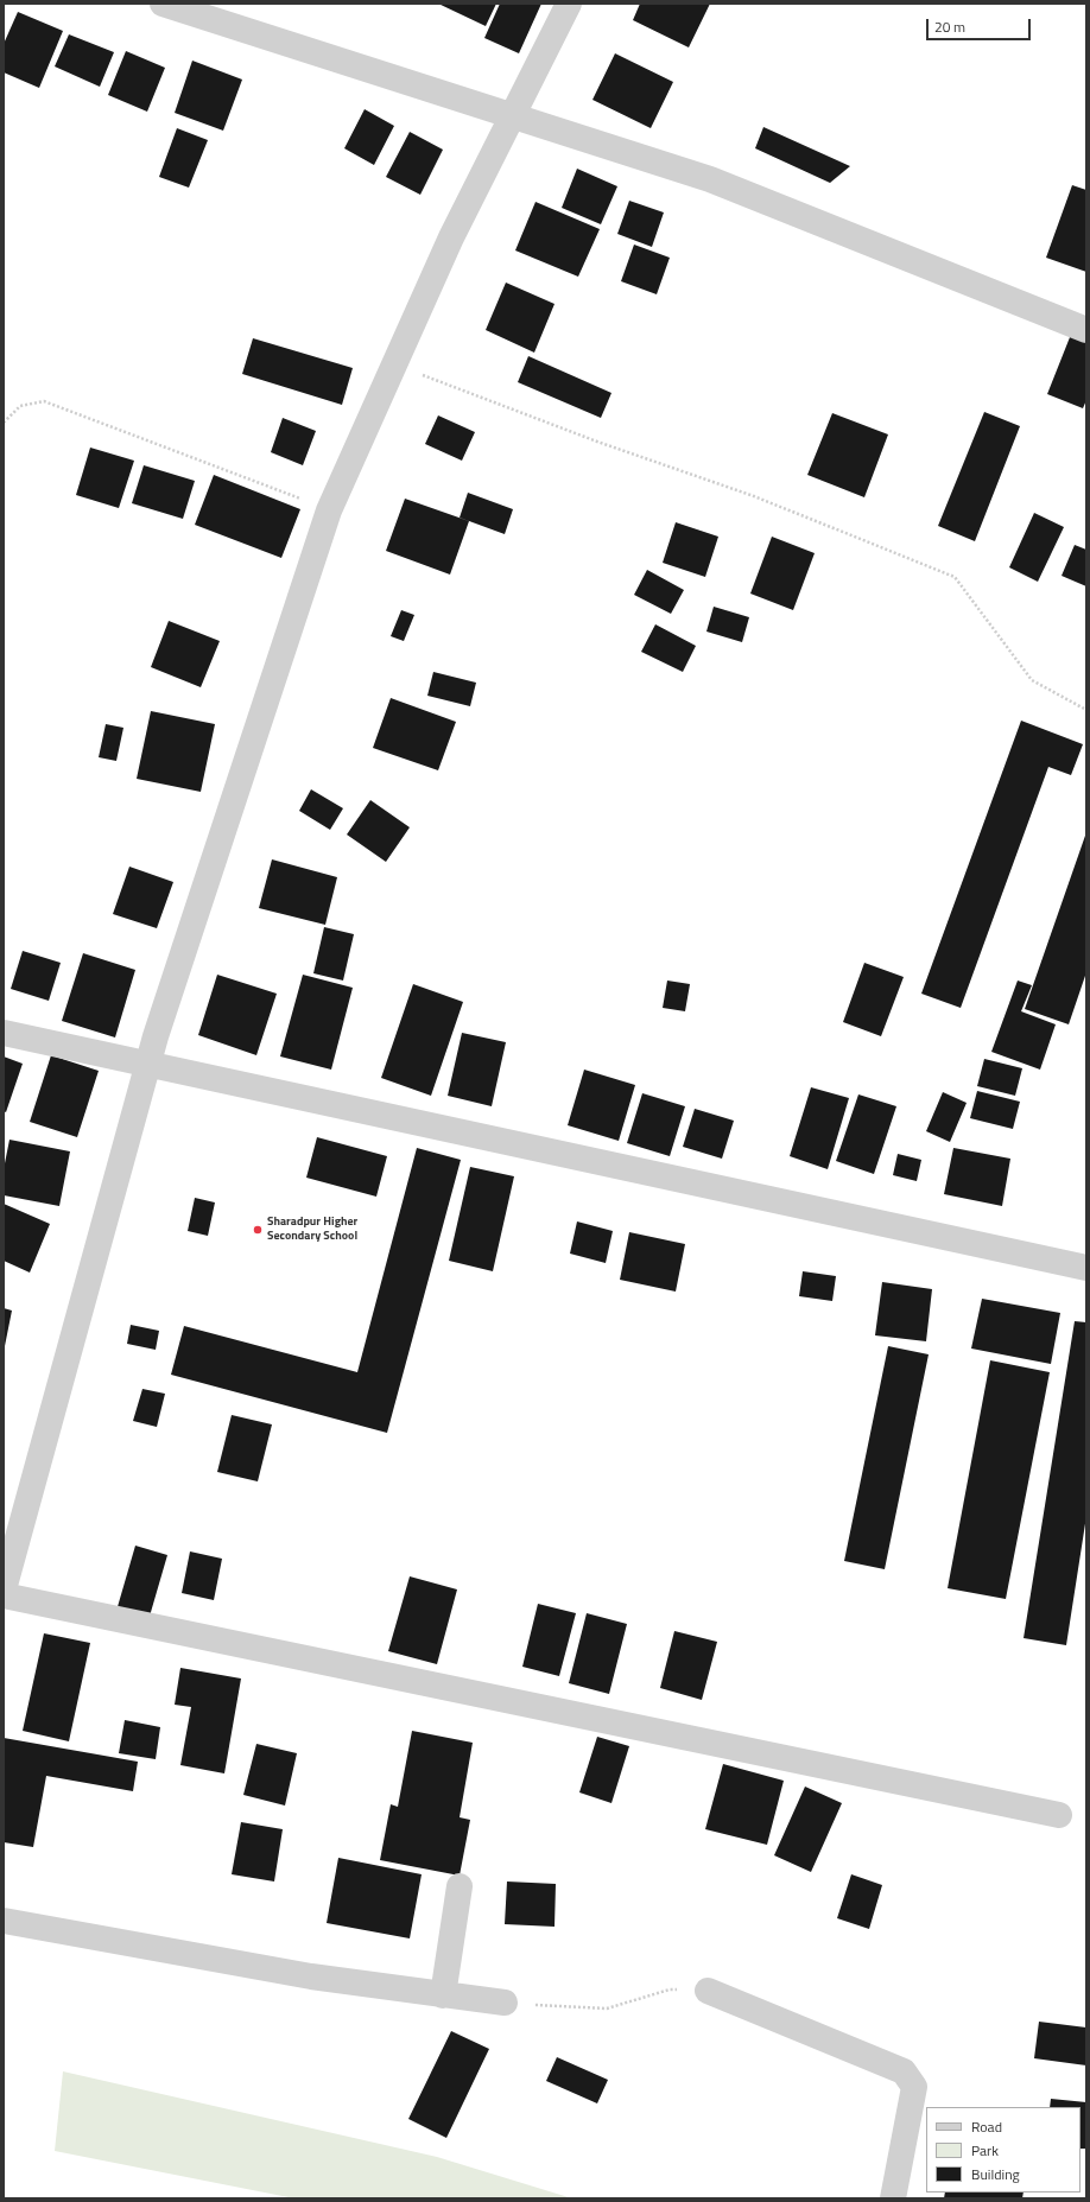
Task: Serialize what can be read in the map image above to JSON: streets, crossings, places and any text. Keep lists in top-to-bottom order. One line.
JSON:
{"places":["Sharadpur Higher Secondary School"],"legend":["Road","Park","Building"],"scale_bar":"20 m"}
